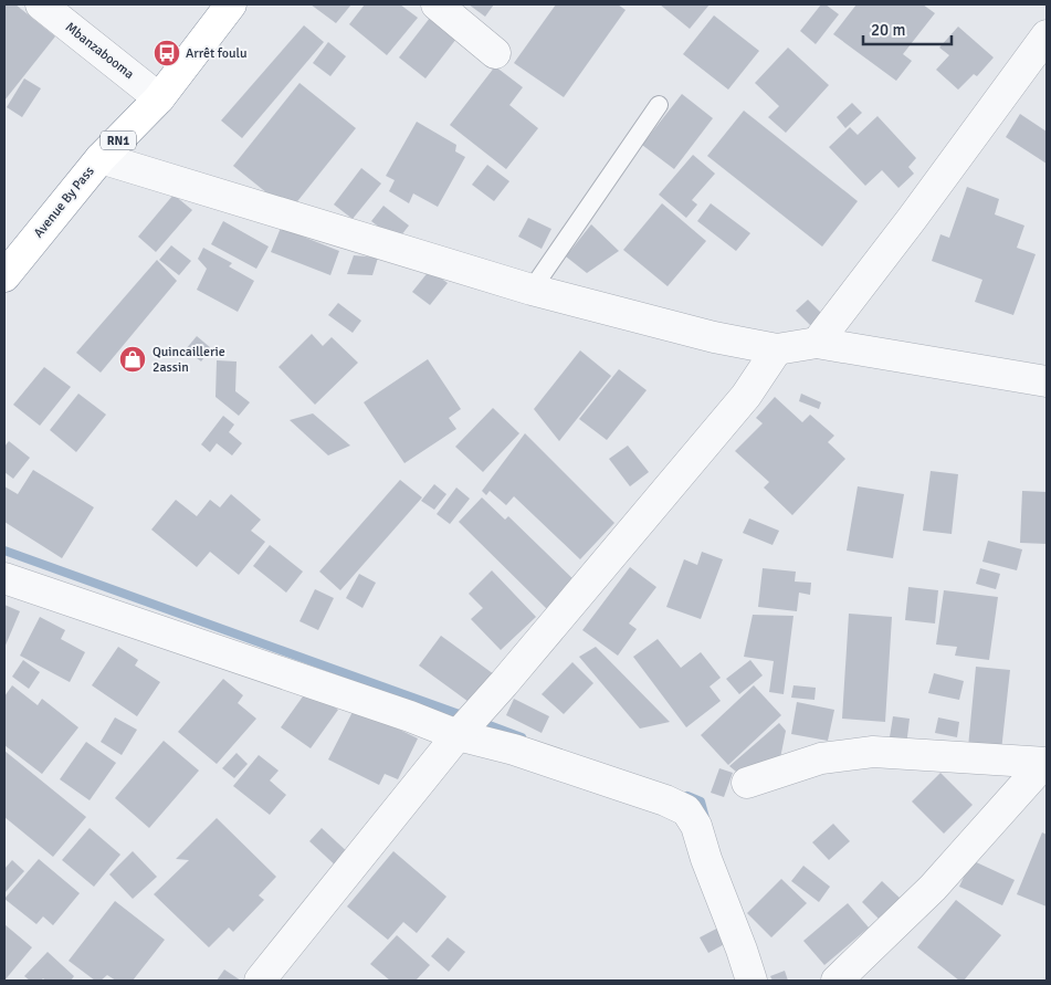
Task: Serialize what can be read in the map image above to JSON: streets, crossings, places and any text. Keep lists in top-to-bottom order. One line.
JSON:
{"streets":{"highway":["RN1","Avenue By Pass"],"street":["Mbanzabooma"]},"crossings":[["Mbanzabooma","Avenue By Pass"]],"places":{"bus stop":["Arrêt foulu"],"shop":["Quincaillerie 2assin"]},"scale_bar":"20 m"}
